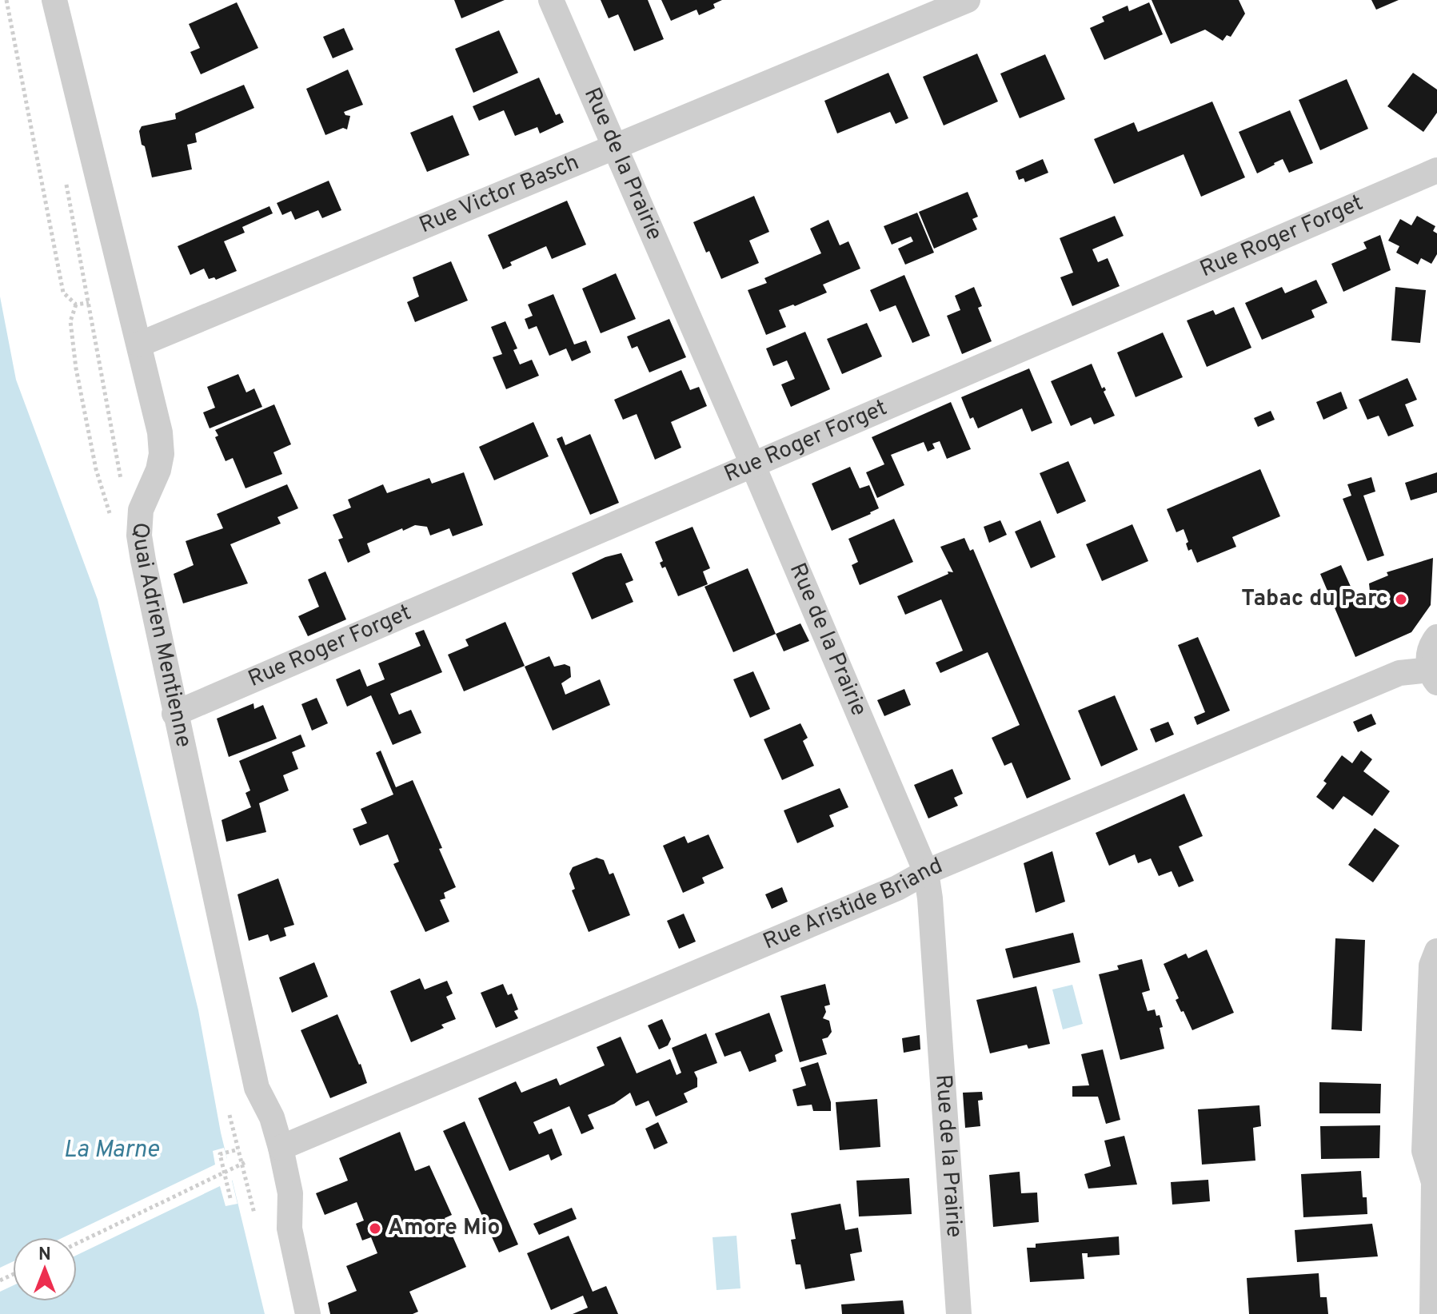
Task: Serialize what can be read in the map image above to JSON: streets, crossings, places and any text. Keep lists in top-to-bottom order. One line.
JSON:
{"streets":{"street":["Rue de la Prairie","Rue Victor Basch","Rue Roger Forget","Quai Adrien Mentienne","Rue Aristide Briand"]},"crossings":[["Rue de la Prairie","Rue Victor Basch"],["Rue de la Prairie","Rue Roger Forget"],["Rue de la Prairie","Rue Aristide Briand"],["Rue Victor Basch","Quai Adrien Mentienne"],["Rue Roger Forget","Quai Adrien Mentienne"],["Quai Adrien Mentienne","Rue Aristide Briand"]],"water":["La Marne"],"places":["Tabac du Parc","Amore Mio"],"north":"top"}
